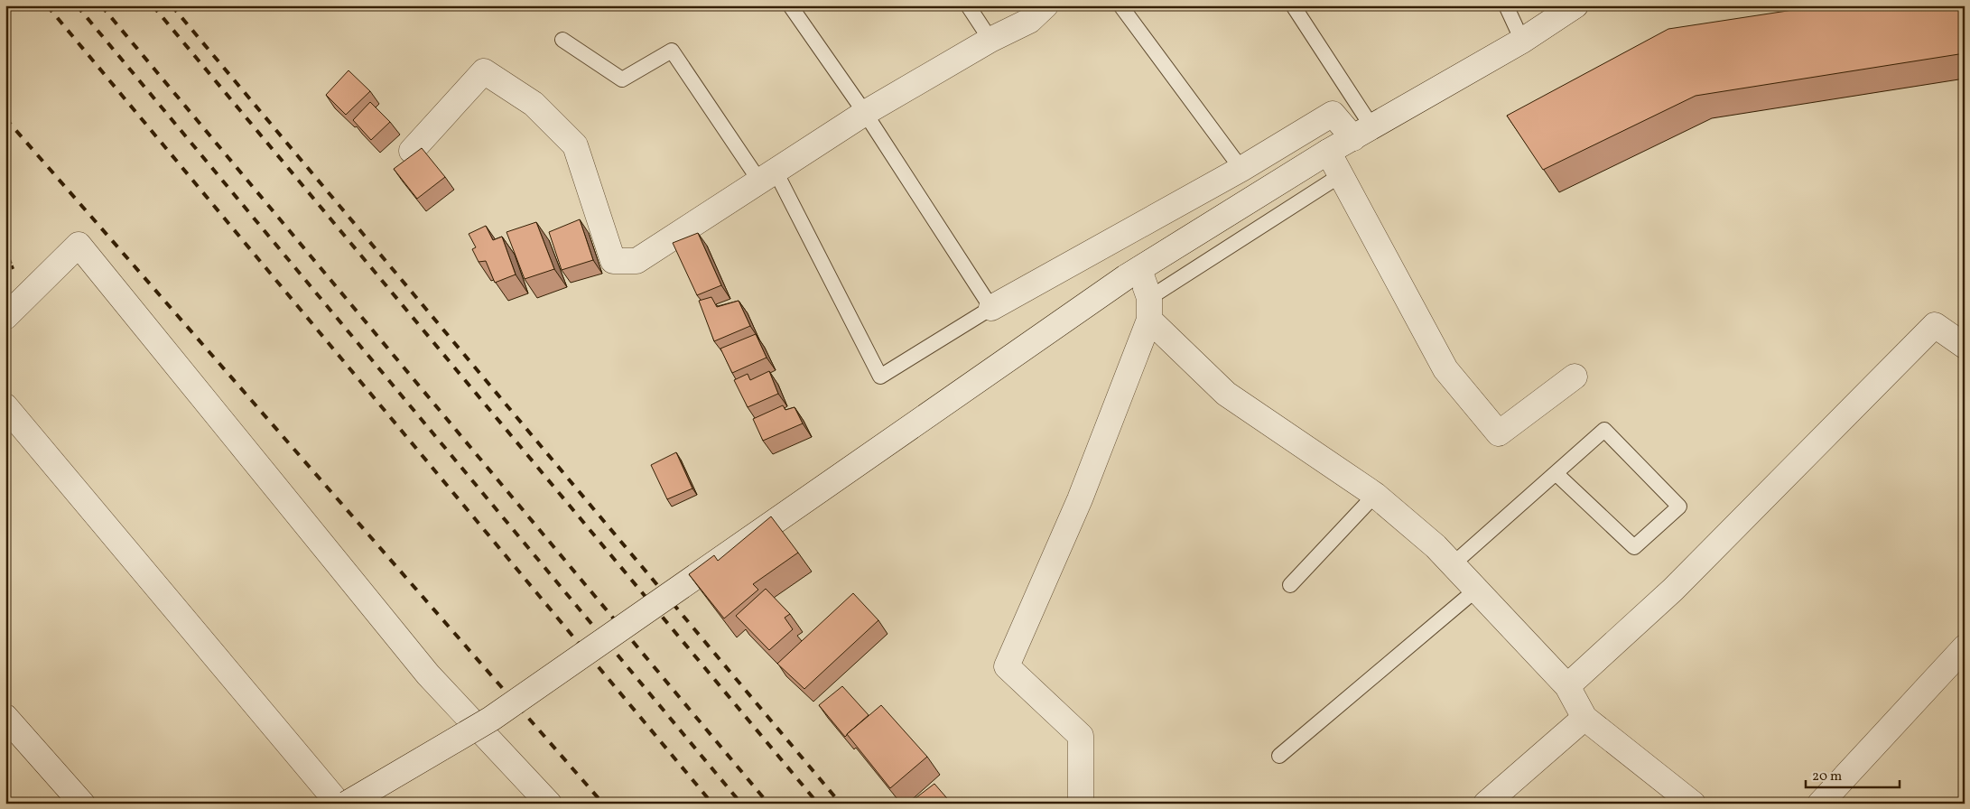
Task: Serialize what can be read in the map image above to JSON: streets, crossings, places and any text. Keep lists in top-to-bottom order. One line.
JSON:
{"scale_bar":"20 m"}
